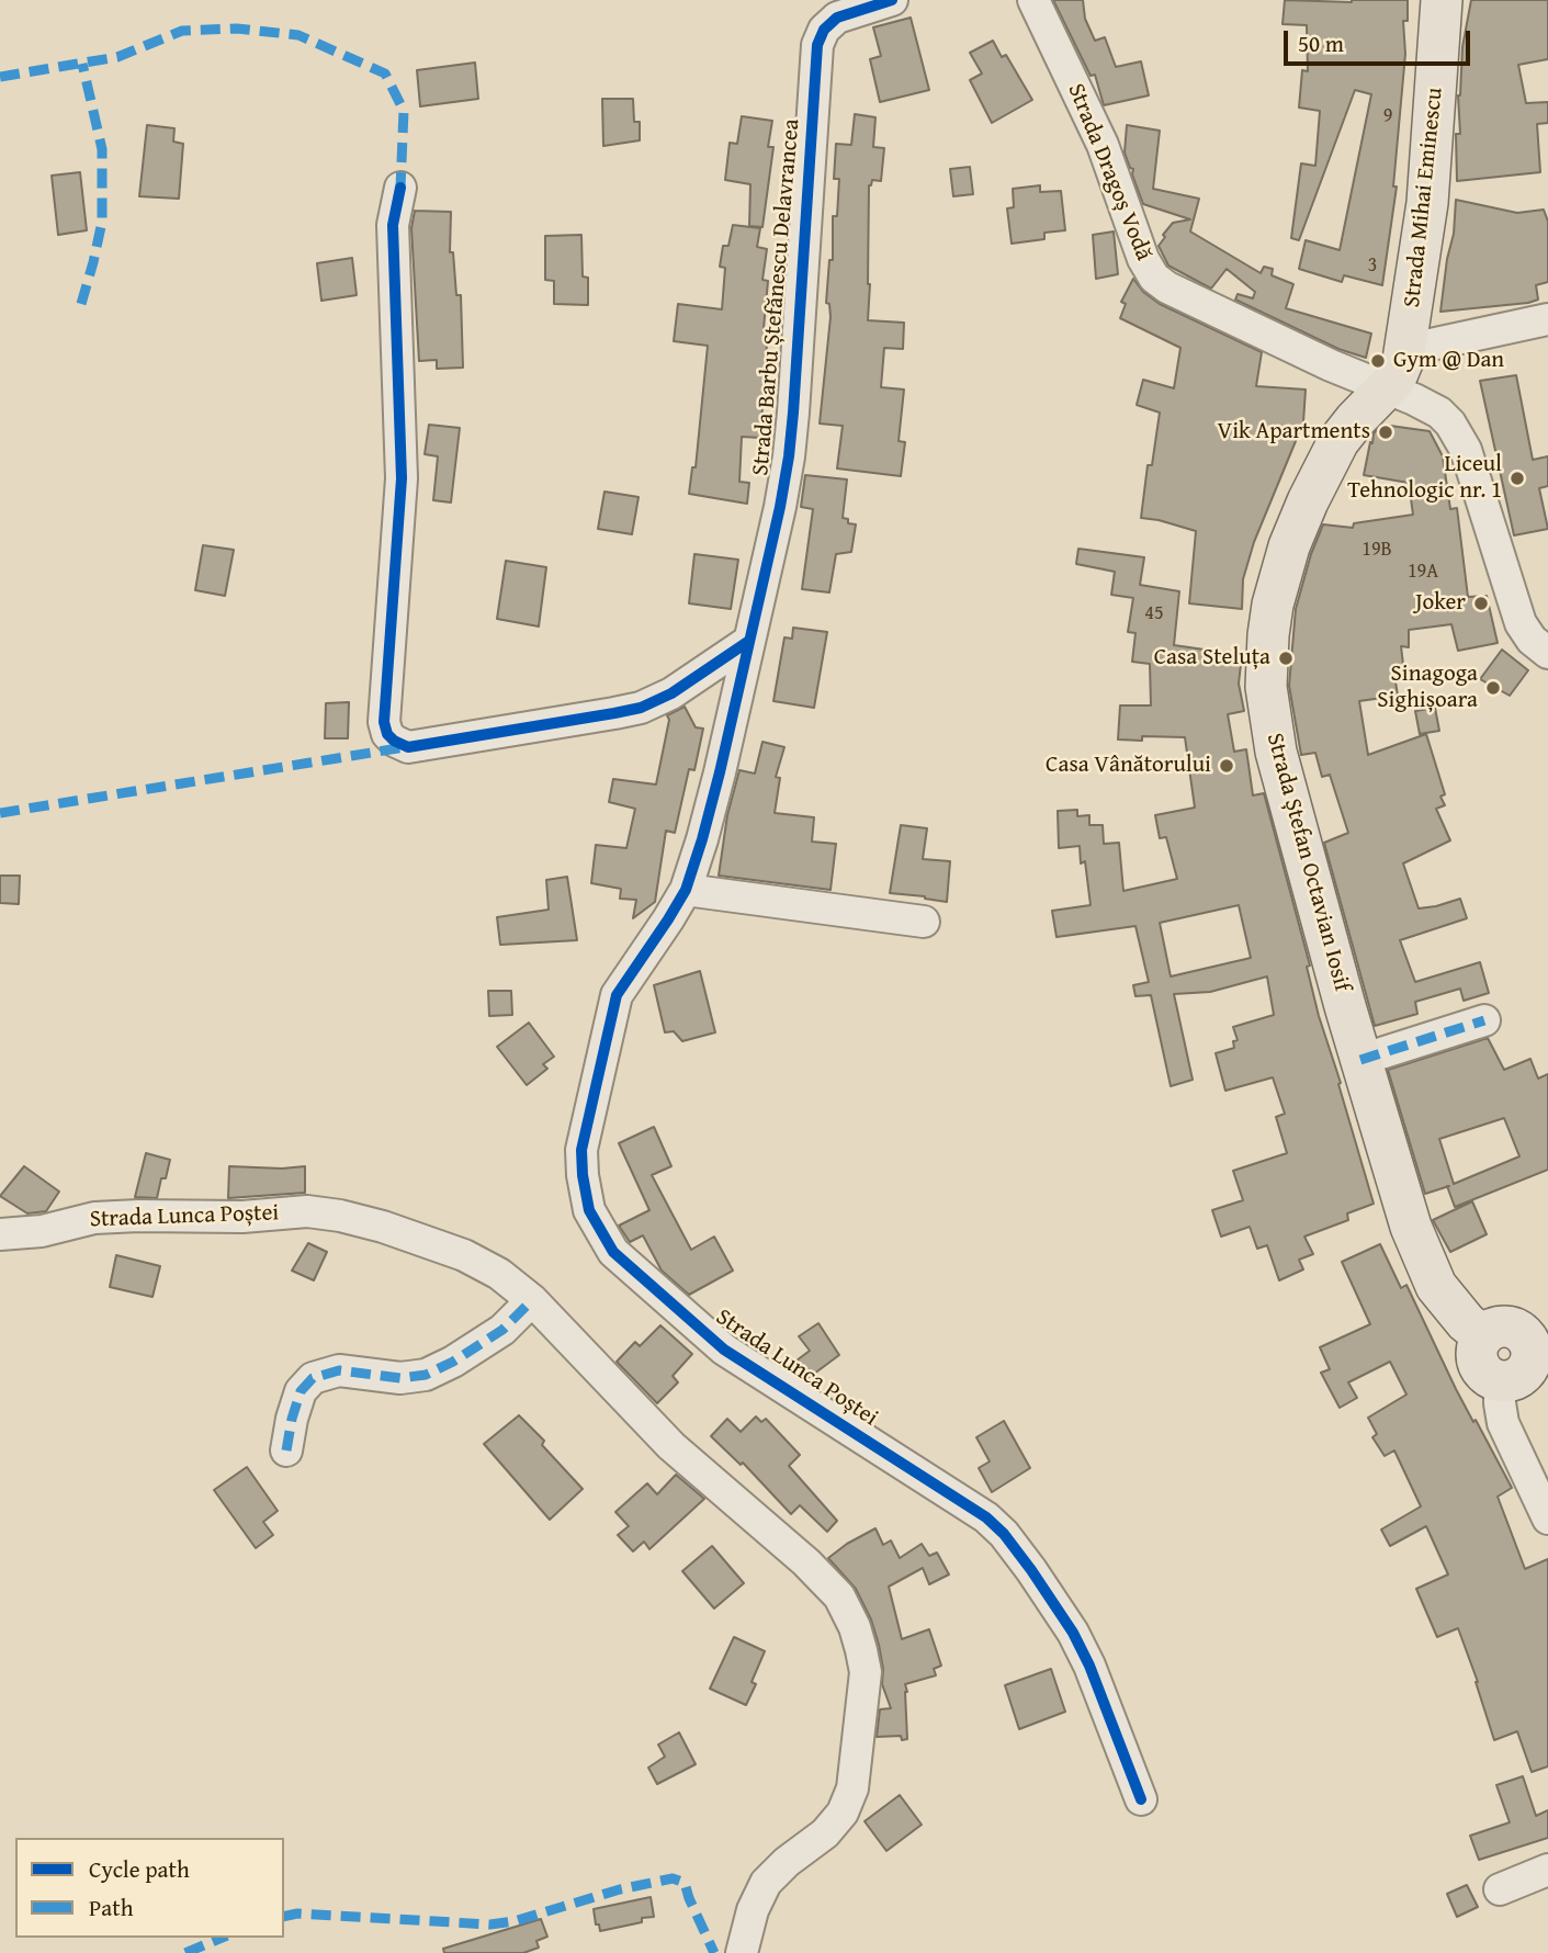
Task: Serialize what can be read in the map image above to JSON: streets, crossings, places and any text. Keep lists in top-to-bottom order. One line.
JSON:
{"streets":{"main road":["Strada Mihai Eminescu","Strada Ștefan Octavian Iosif"],"street":["Strada Dragoș Vodă","Strada Barbu Ștefănescu Delavrancea","Strada Lunca Poștei"]},"crossings":[["Strada Dragoș Vodă","Strada Mihai Eminescu"],["Strada Dragoș Vodă","Strada Ștefan Octavian Iosif"],["Strada Mihai Eminescu","Strada Ștefan Octavian Iosif"],["Strada Barbu Ștefănescu Delavrancea","Strada Lunca Poștei"]],"places":["Gym @ Dan","Vik Apartments","Liceul Tehnologic nr. 1","Joker","Casa Steluța","Sinagoga Sighișoara","Casa Vânătorului"],"house_numbers":["9","3","19B","19A","45"],"legend":["Cycle path","Path"],"scale_bar":"50 m"}
